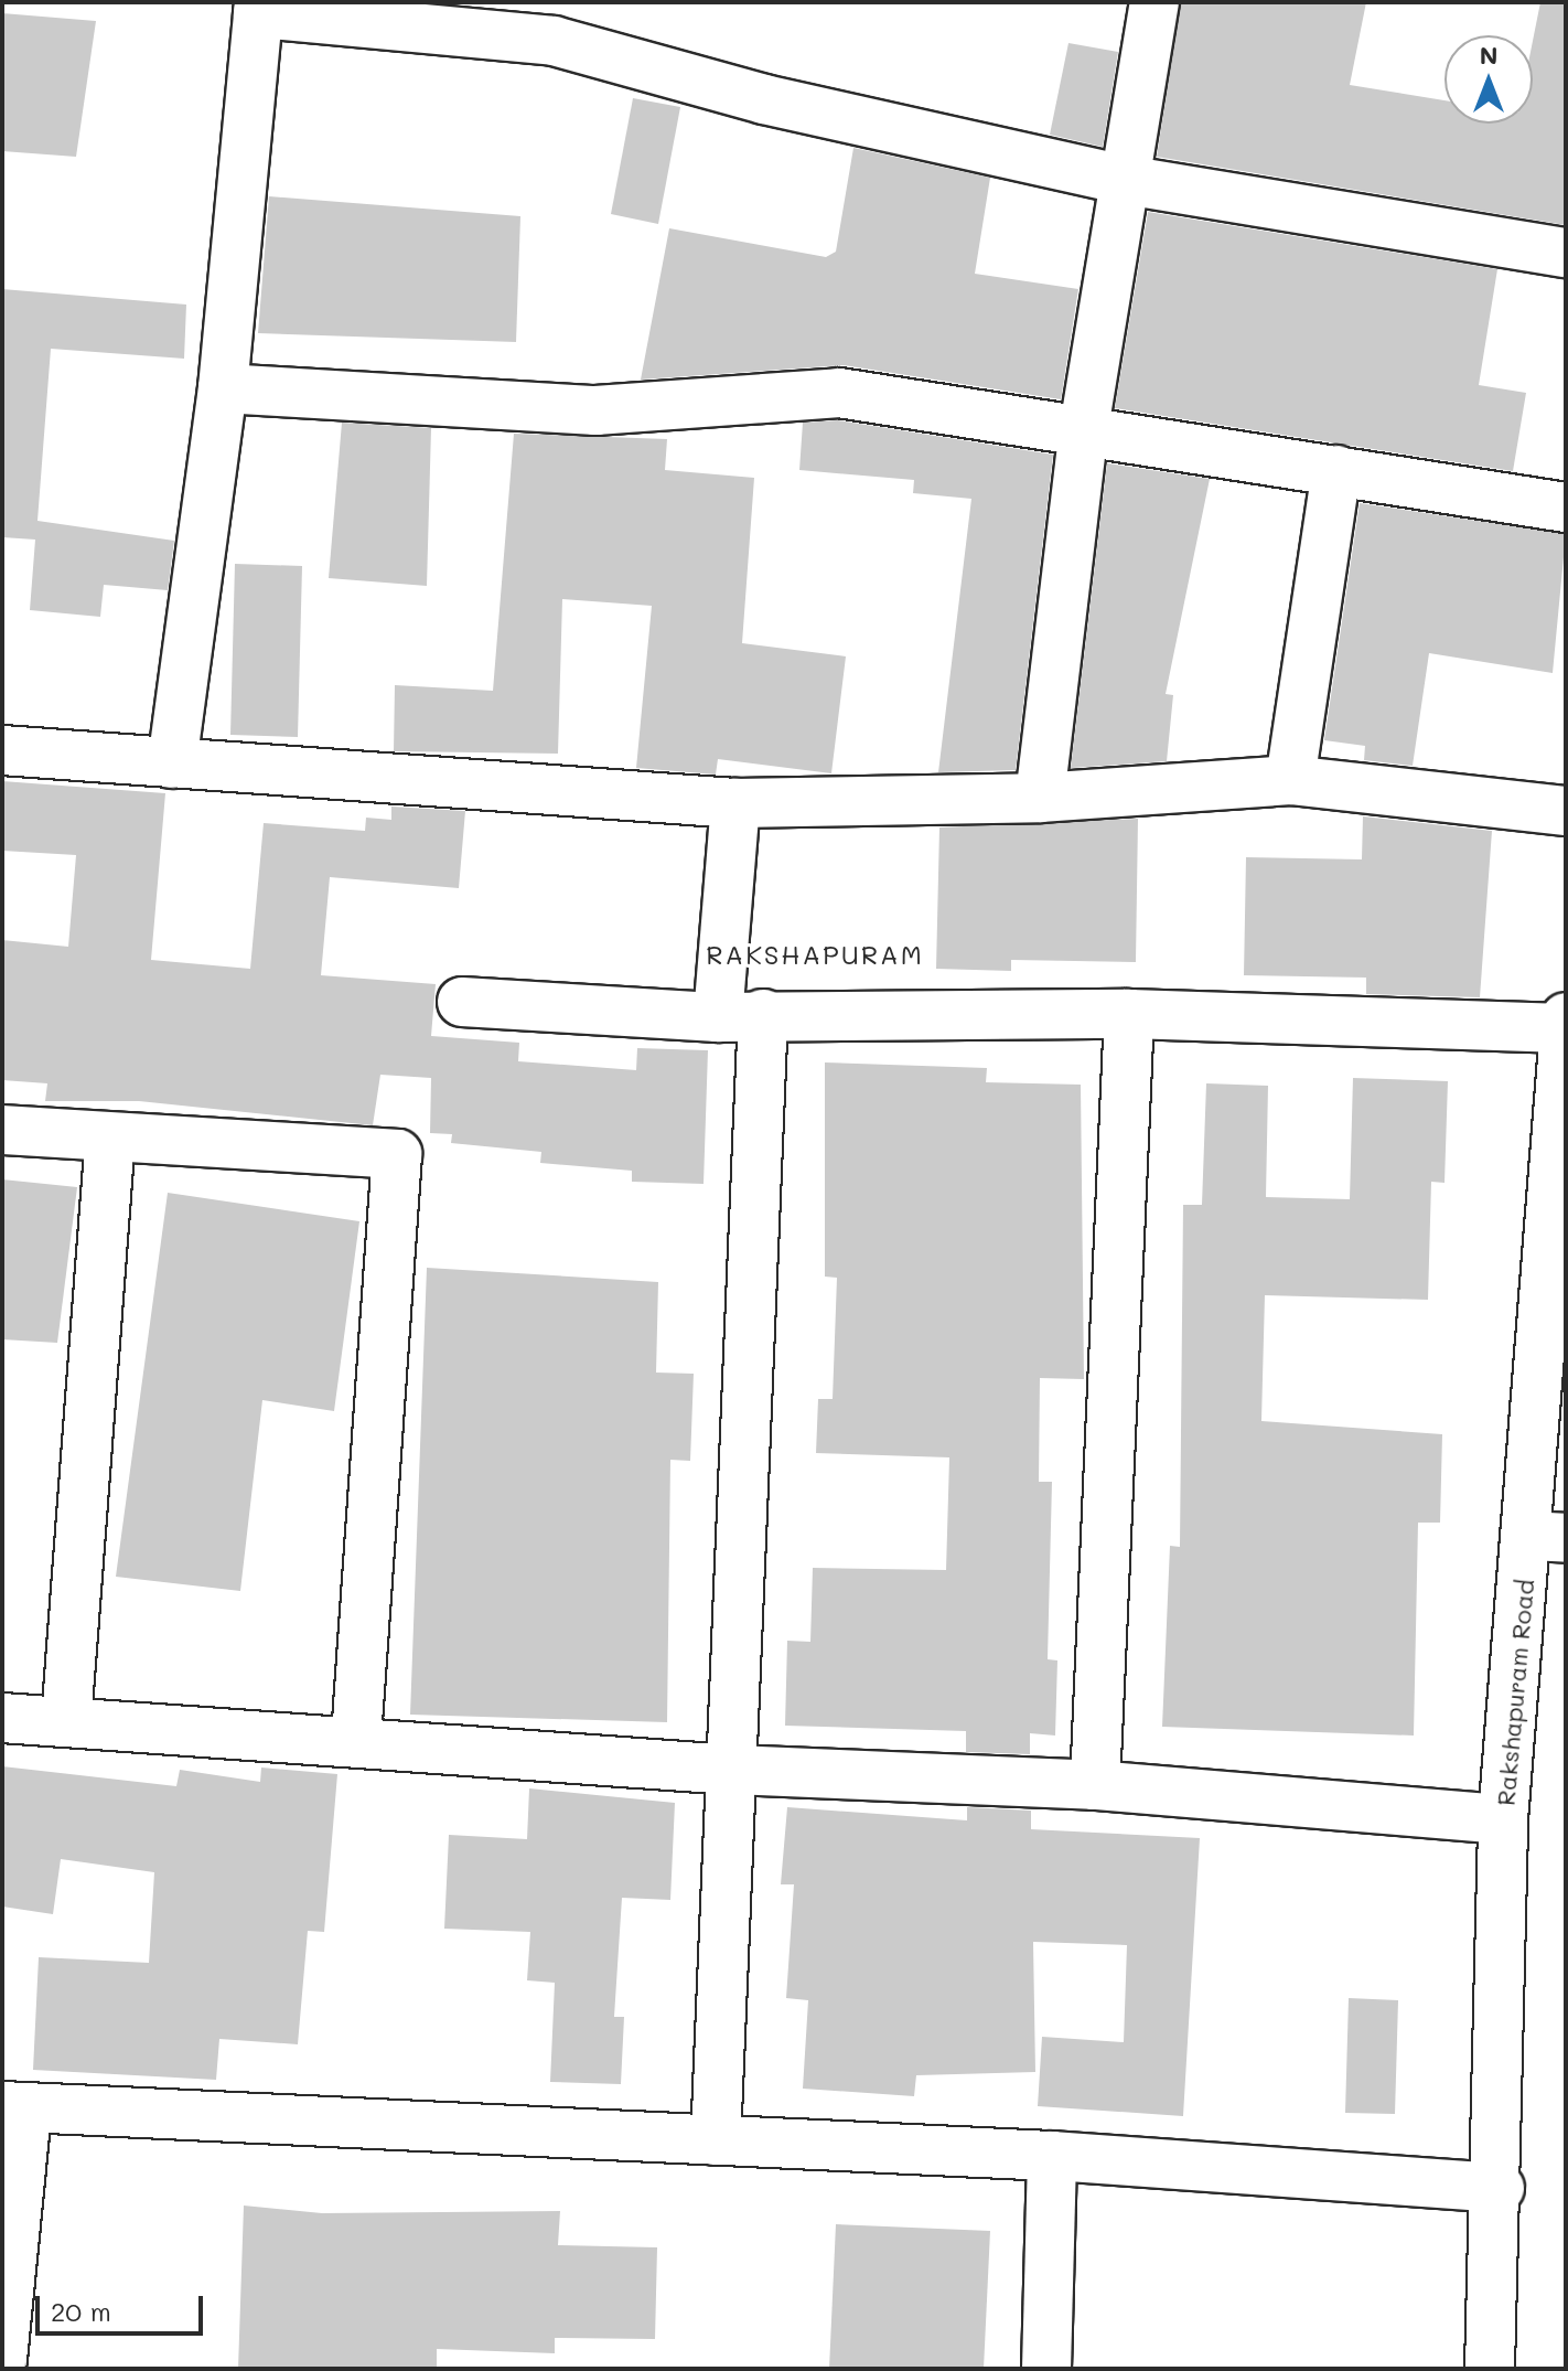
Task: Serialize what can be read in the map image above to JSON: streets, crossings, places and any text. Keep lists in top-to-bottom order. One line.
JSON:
{"streets":{"street":["Rakshapuram Road"]},"districts":["RAKSHAPURAM"],"scale_bar":"20 m","north":"top"}
